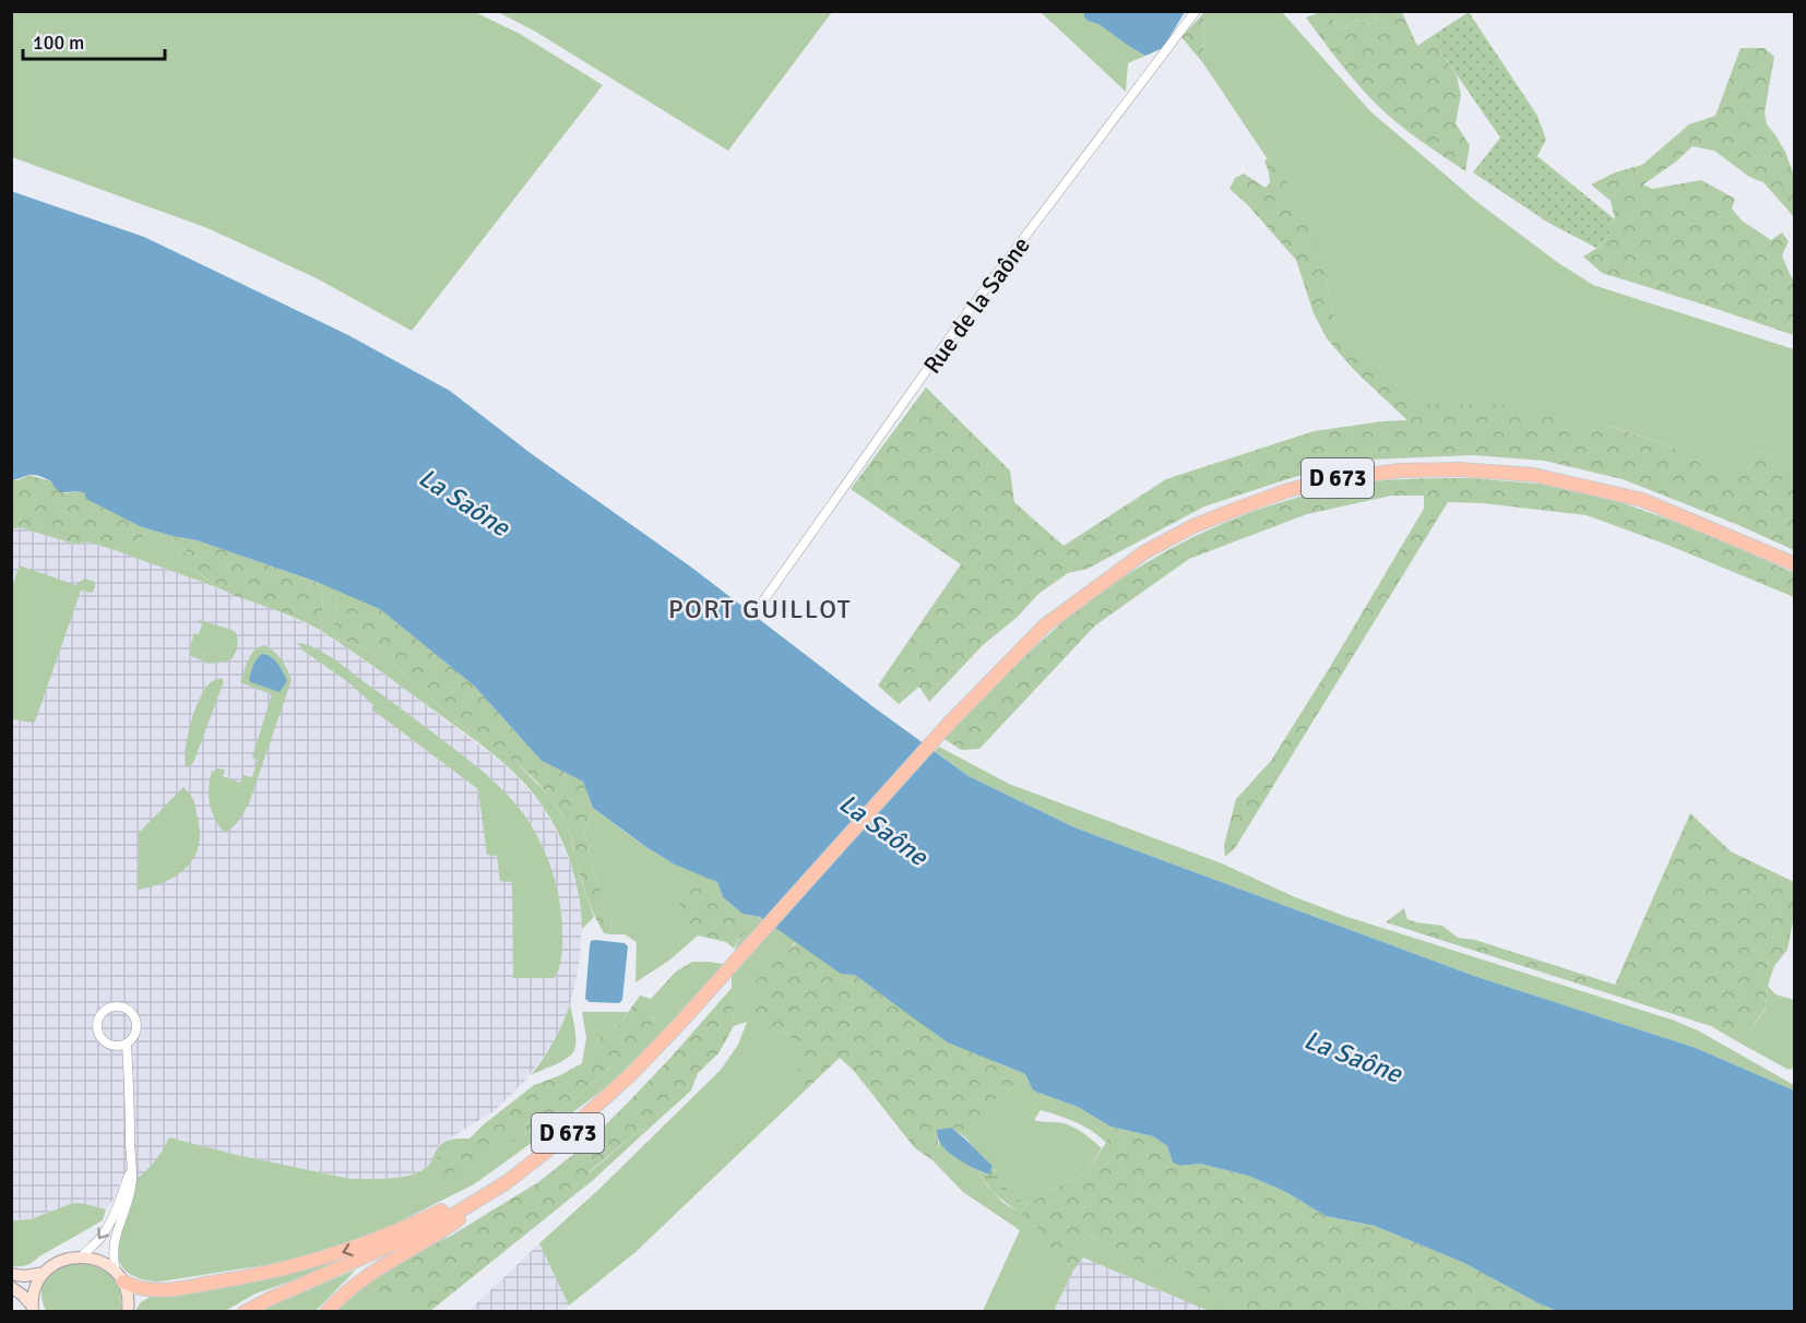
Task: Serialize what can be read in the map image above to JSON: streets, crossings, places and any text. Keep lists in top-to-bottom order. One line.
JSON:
{"streets":{"main road":["D 673"],"street":["Rue de la Saône"]},"districts":["PORT GUILLOT"],"water":["La Saône"],"scale_bar":"100 m"}
